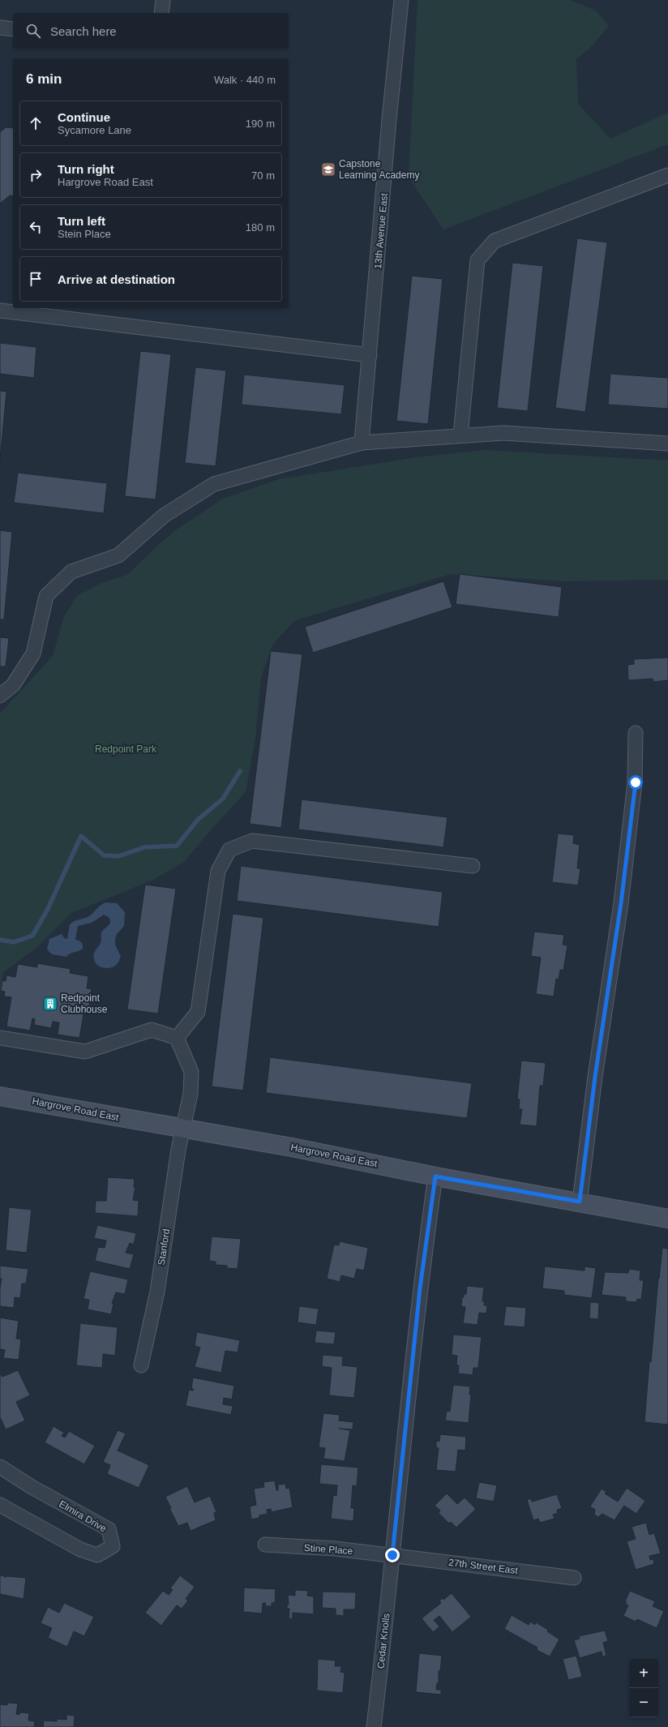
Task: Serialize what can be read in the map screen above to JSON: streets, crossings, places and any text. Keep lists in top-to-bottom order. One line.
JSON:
{"streets":{"main road":["Hargrove Road East"],"street":["13th Avenue East","Stanford","Elmira Drive","Stine Place","27th Street East","Cedar Knolls"]},"crossings":[["Hargrove Road East","Stanford"],["Hargrove Road East","Cedar Knolls"],["Stine Place","27th Street East"],["Stine Place","Cedar Knolls"],["27th Street East","Cedar Knolls"]],"parks":["Redpoint Park"],"places":{"school or university":["Capstone Learning Academy"],"building":["Redpoint Clubhouse"]},"page":{"search":"Search here","heading":["6 min","Walk · 440 m"],"list":[["Continue","Sycamore Lane","190 m"],["Turn right","Hargrove Road East","70 m"],["Turn left","Stein Place","180 m"],"Arrive at destination"],"map_buttons":["+","−"]}}
